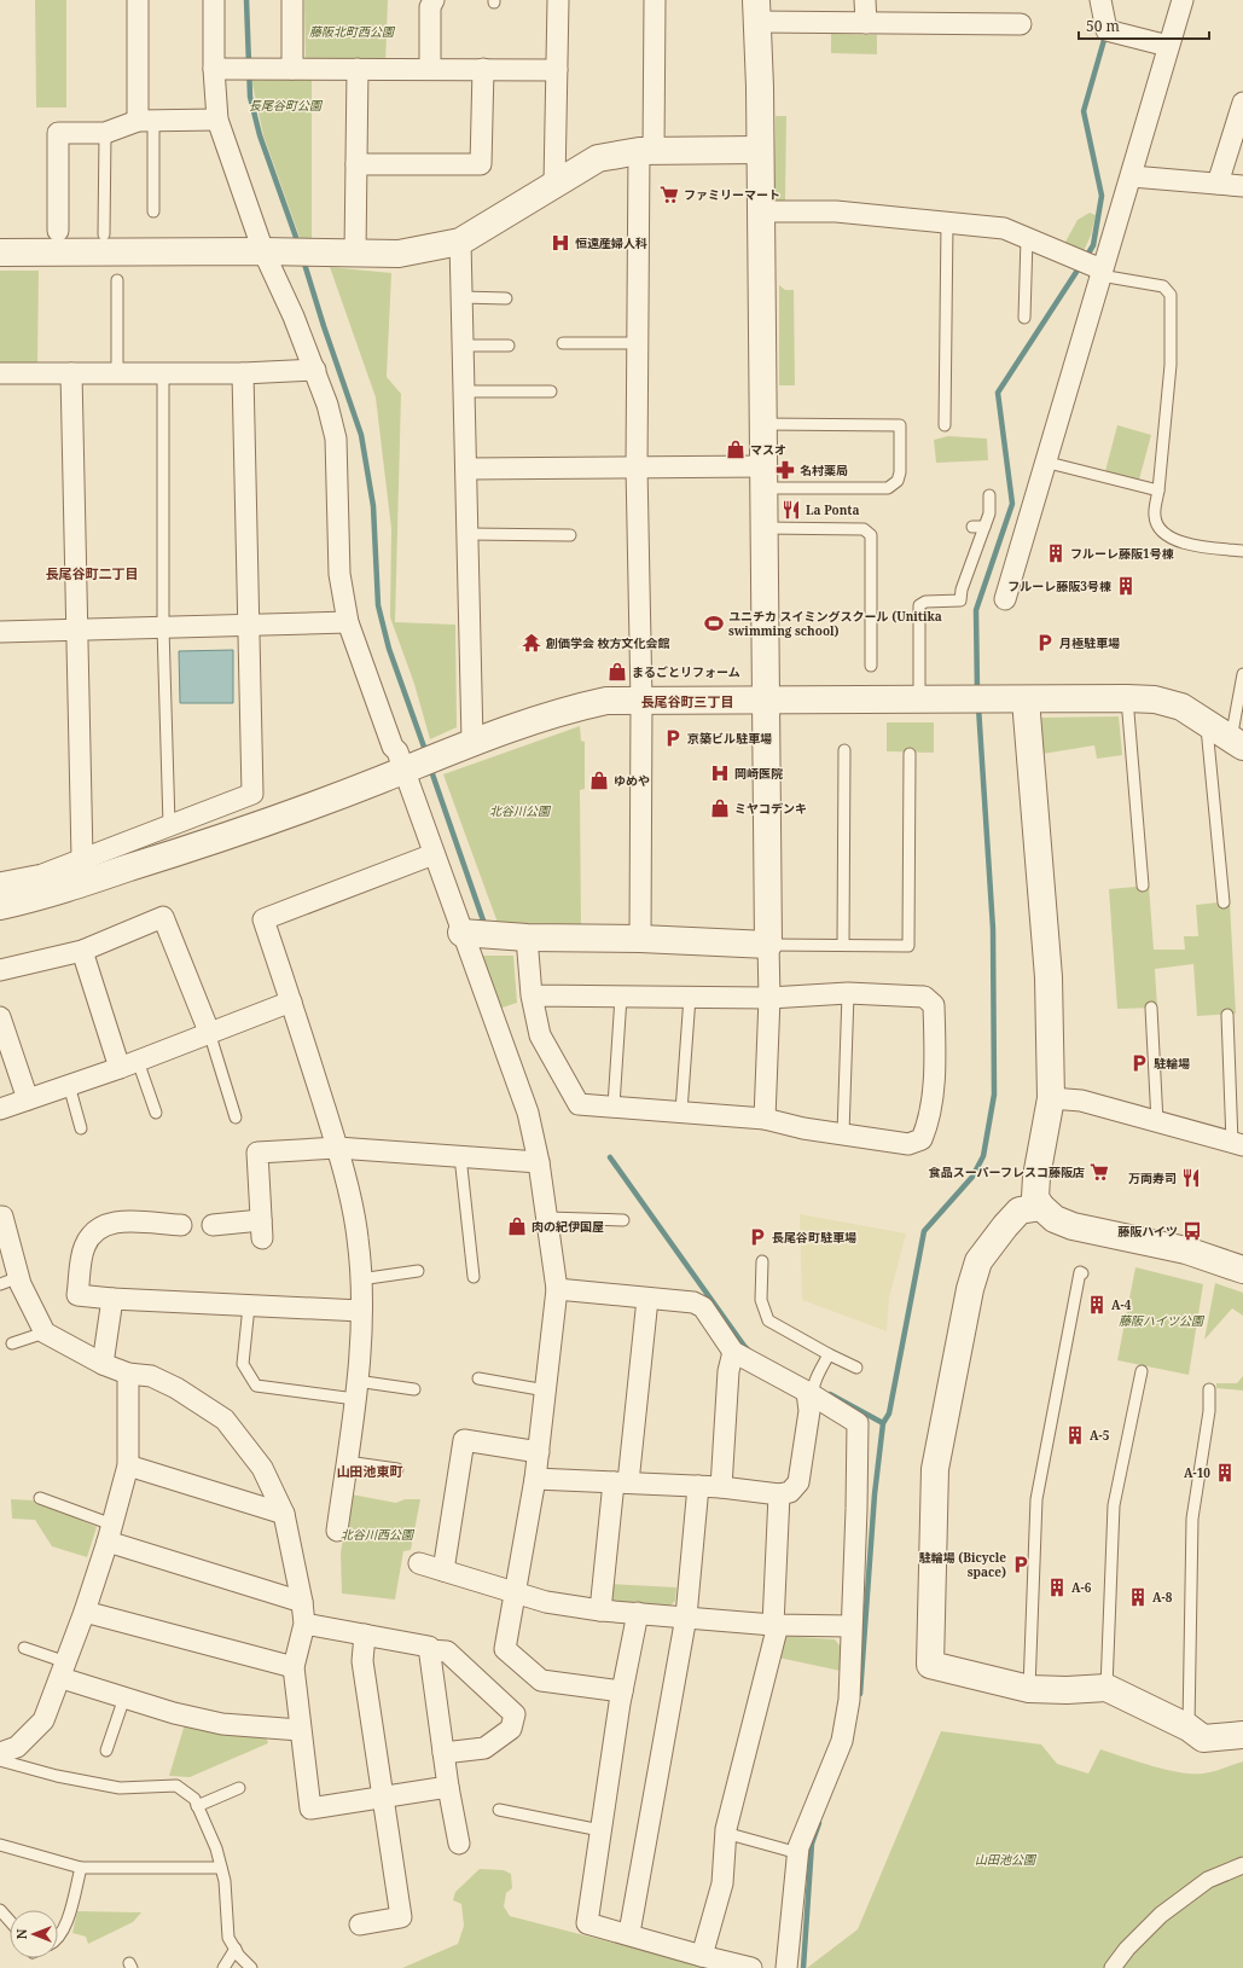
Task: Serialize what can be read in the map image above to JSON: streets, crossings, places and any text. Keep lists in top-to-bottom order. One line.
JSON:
{"districts":["長尾谷町二丁目","長尾谷町三丁目","山田池東町"],"parks":["藤阪北町西公園","長尾谷町公園","北谷川公園","藤阪ハイツ公園","北谷川西公園","山田池公園"],"places":{"supermarket":["ファミリーマート","食品スーパーフレスコ藤阪店"],"hospital":["恒遠産婦人科","岡崎医院"],"shop":["マスオ","まるごとリフォーム","ゆめや","ミヤコデンキ","肉の紀伊国屋"],"pharmacy":["名村薬局"],"restaurant":["La Ponta","万両寿司"],"building":["フルーレ藤阪1号棟","フルーレ藤阪3号棟","A-4","A-5","A-10","A-6","A-8"],"sports":["ユニチカ スイミングスクール (Unitika swimming school)"],"temple":["創価学会 枚方文化会館"],"parking":["月極駐車場","京築ビル駐車場","駐輪場","長尾谷町駐車場","駐輪場 (Bicycle space)"],"bus stop":["藤阪ハイツ"]},"scale_bar":"50 m","north":"left"}
